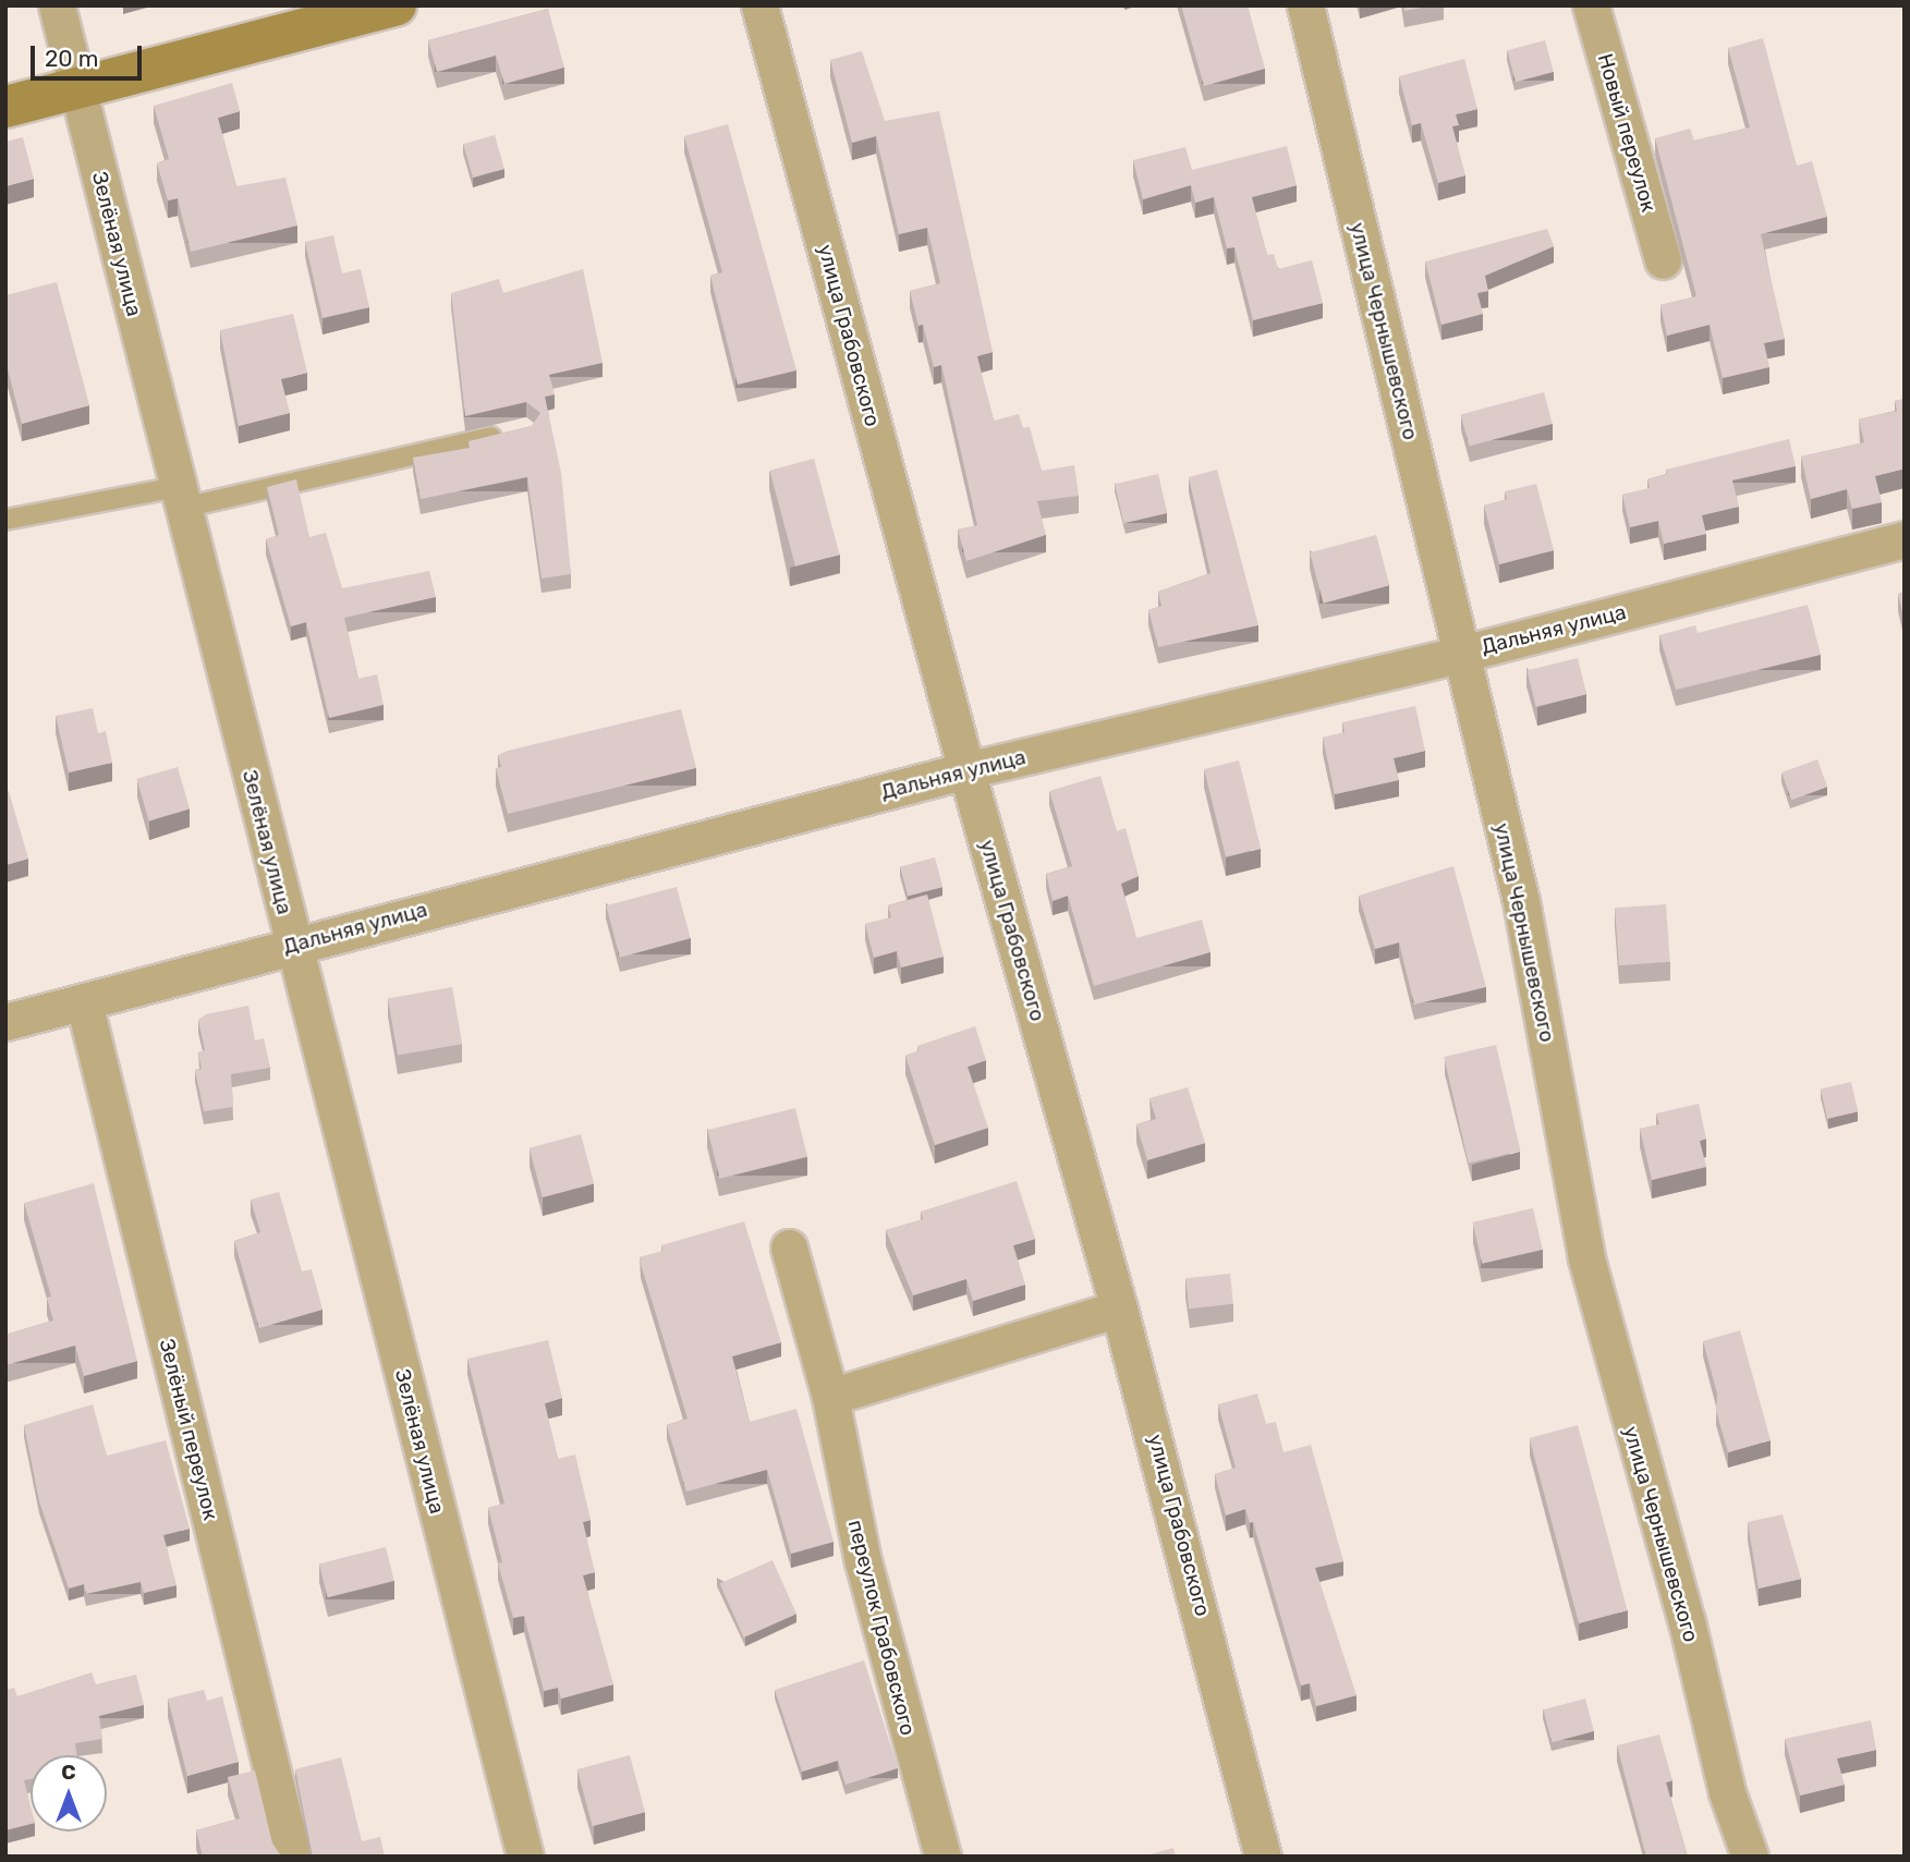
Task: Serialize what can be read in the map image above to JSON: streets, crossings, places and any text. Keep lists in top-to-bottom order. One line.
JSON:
{"streets":{"street":["Новый переулок","Зелёная улица","улица Чернышевского","улица Грабовского","Дальняя улица","Зелёный переулок","переулок Грабовского"]},"crossings":[["Зелёная улица","Дальняя улица"],["улица Чернышевского","Дальняя улица"],["улица Грабовского","Дальняя улица"],["Дальняя улица","Зелёный переулок"]],"scale_bar":"20 m","north":"top"}
